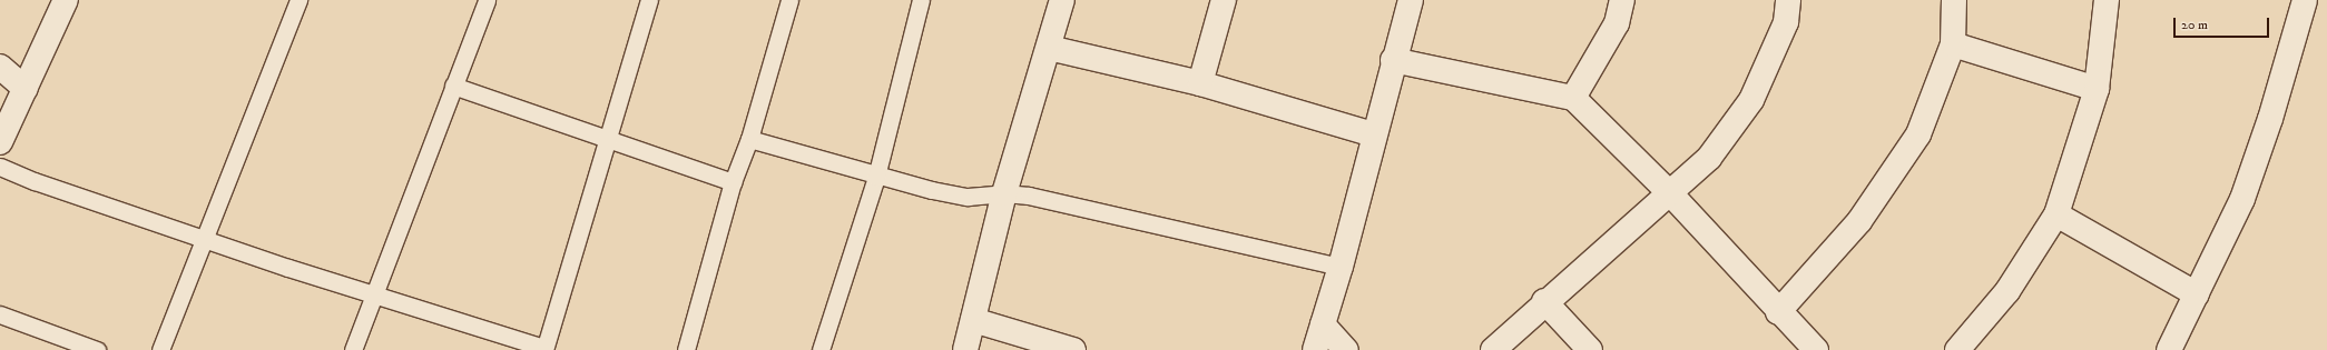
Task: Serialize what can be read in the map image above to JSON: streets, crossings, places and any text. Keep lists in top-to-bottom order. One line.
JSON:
{"scale_bar":"20 m"}
